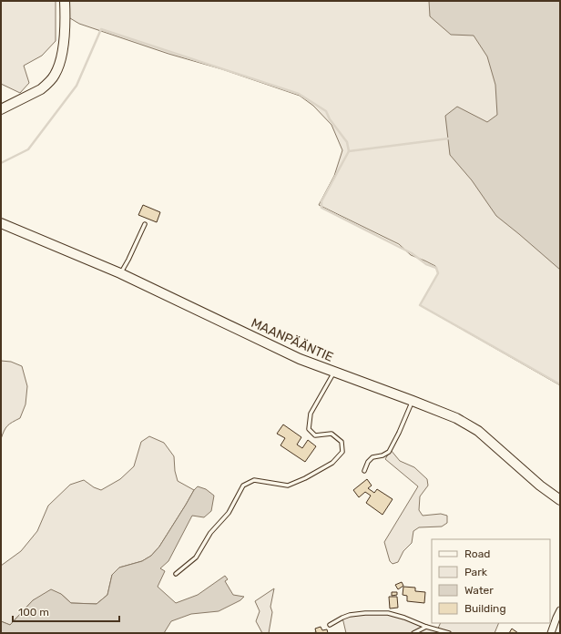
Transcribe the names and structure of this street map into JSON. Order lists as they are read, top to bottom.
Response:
{
  "streets": {
    "street": ["MAANPÄÄNTIE"]
  },
  "legend": [
    "Road",
    "Park",
    "Water",
    "Building"
  ],
  "scale_bar": "100 m"
}
